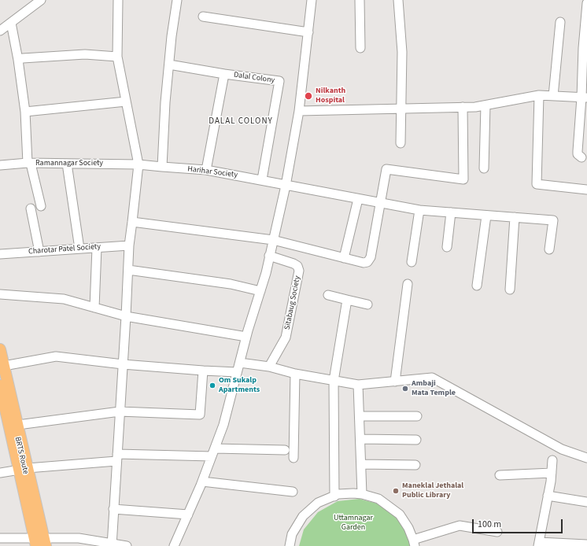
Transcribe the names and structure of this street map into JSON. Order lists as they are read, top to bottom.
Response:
{
  "streets": {
    "street": [
      "Dalal Colony",
      "Ramannagar Society",
      "Harihar Society",
      "Charotar Patel Society",
      "Sitabaug Society",
      "BRTS Route"
    ]
  },
  "crossings": [
    ["Dalal Colony", "Harihar Society"],
    ["Ramannagar Society", "Harihar Society"]
  ],
  "districts": ["DALAL COLONY"],
  "parks": ["Uttamnagar Garden"],
  "places": [
    "Nilkanth Hospital",
    "Om Sukalp Apartments",
    "Ambaji Mata Temple",
    "Maneklal Jethalal Public Library"
  ],
  "scale_bar": "100 m"
}
